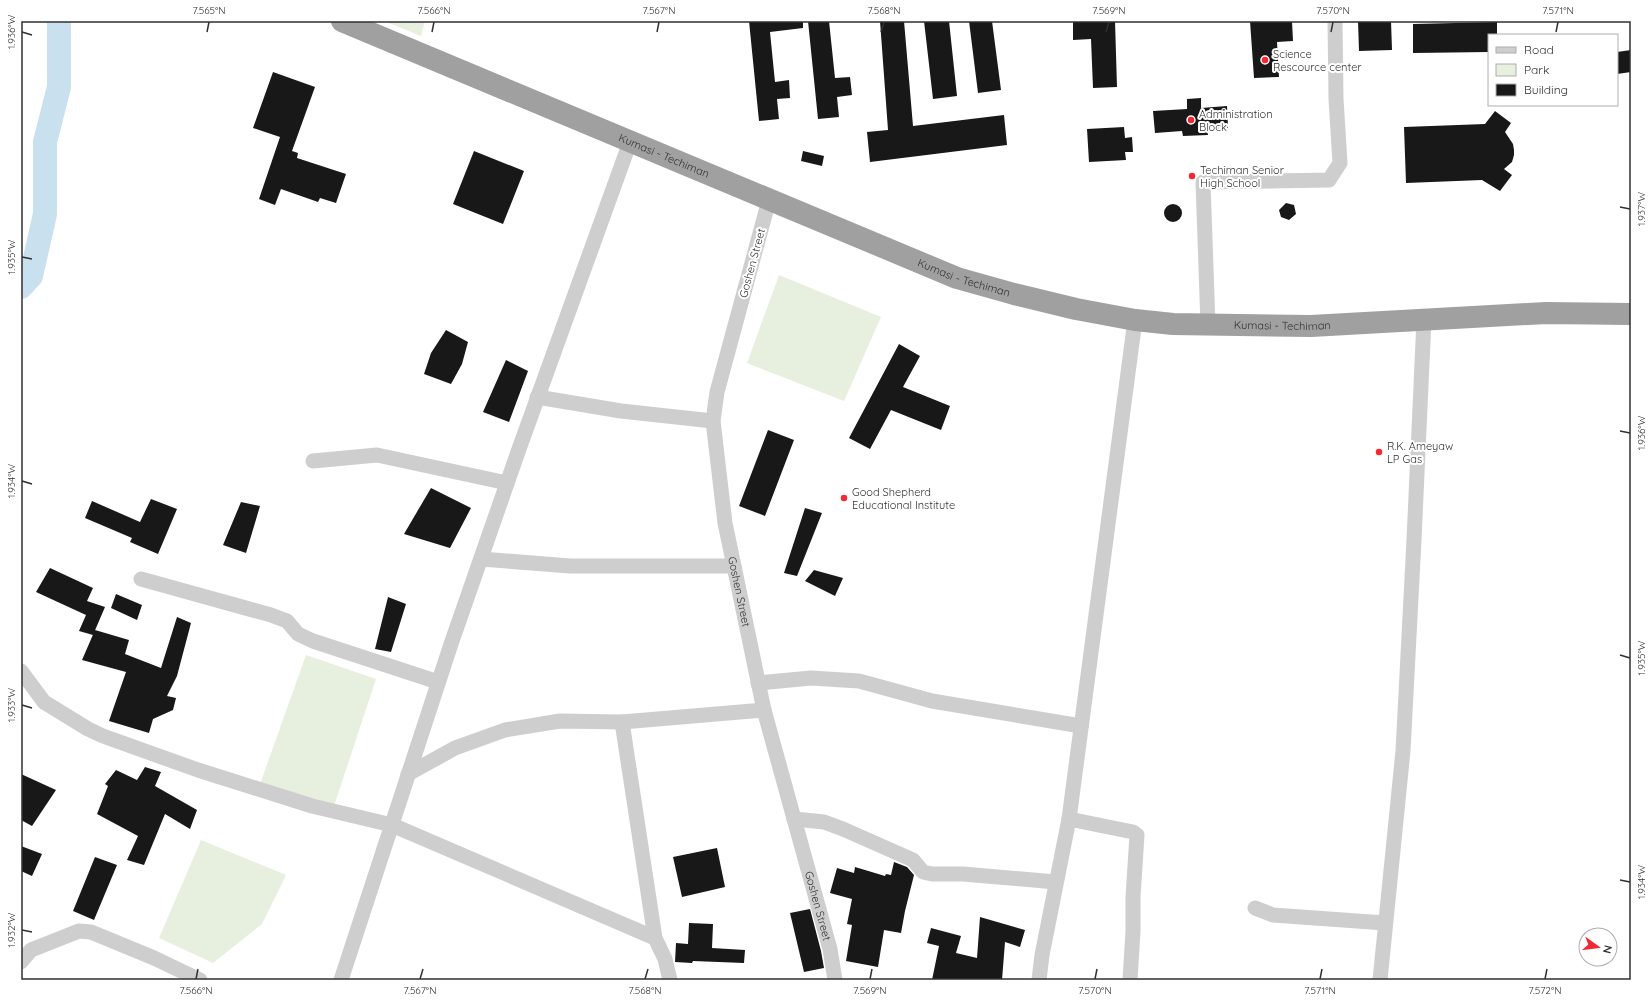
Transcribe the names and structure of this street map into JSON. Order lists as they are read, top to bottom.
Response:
{
  "streets": {
    "highway": ["Kumasi - Techiman"],
    "street": ["Goshen Street"]
  },
  "crossings": [
    ["Kumasi - Techiman", "Goshen Street"]
  ],
  "places": [
    "Science Rescource center",
    "Administration Block",
    "Techiman Senior High School",
    "R.K. Ameyaw LP Gas",
    "Good Shepherd Educational Institute"
  ],
  "legend": ["Road", "Park", "Building"],
  "north": "right",
  "coordinates": [
    "7.565°N",
    "7.566°N",
    "7.567°N",
    "7.568°N",
    "7.569°N",
    "7.570°N",
    "7.571°N",
    "1.936°W",
    "1.937°W",
    "1.935°W",
    "1.934°W",
    "1.933°W",
    "1.932°W",
    "7.572°N"
  ]
}
